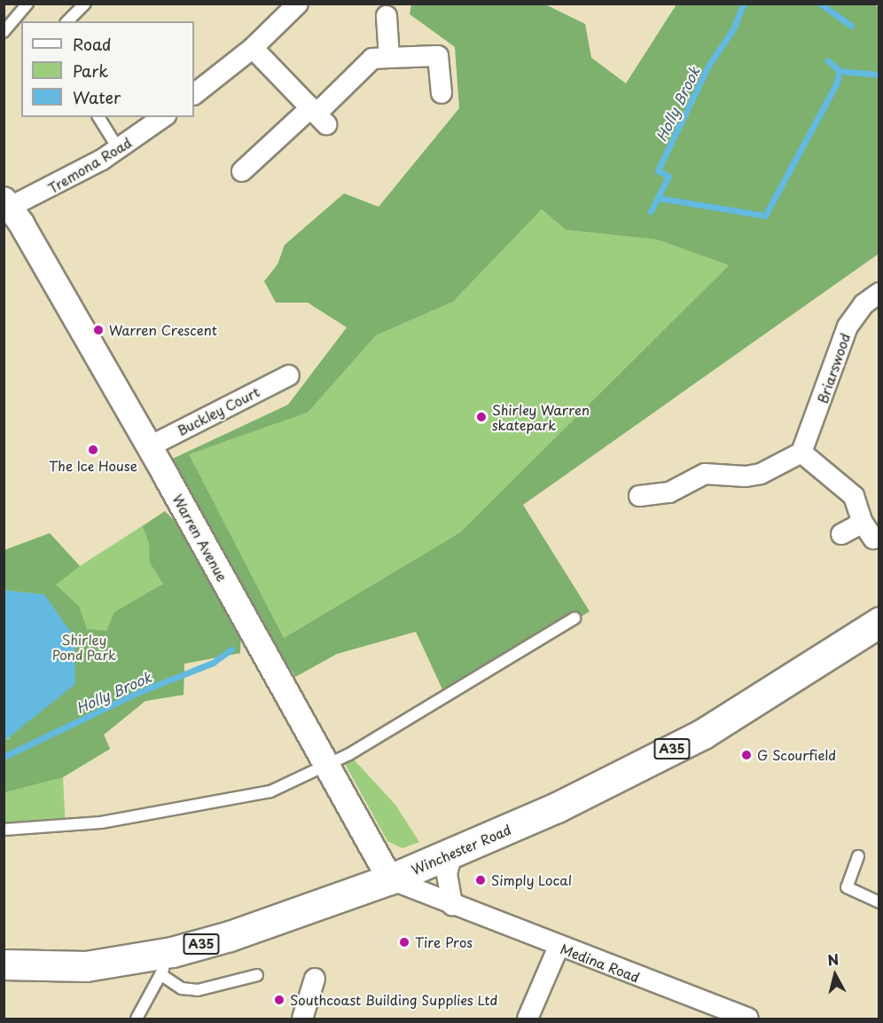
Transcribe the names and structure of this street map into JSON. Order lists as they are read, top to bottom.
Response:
{
  "streets": {
    "main road": ["A35", "Winchester Road"],
    "street": [
      "Tremona Road",
      "Briarswood",
      "Buckley Court",
      "Warren Avenue",
      "Medina Road"
    ]
  },
  "crossings": [
    ["Tremona Road", "Warren Avenue"],
    ["Buckley Court", "Warren Avenue"],
    ["Warren Avenue", "Winchester Road"],
    ["Warren Avenue", "Medina Road"],
    ["Winchester Road", "Medina Road"]
  ],
  "water": ["Holly Brook"],
  "parks": ["Shirley Pond Park"],
  "places": [
    "Warren Crescent",
    "Shirley Warren skatepark",
    "The Ice House",
    "G Scourfield",
    "Simply Local",
    "Tire Pros",
    "Southcoast Building Supplies Ltd"
  ],
  "legend": ["Road", "Park", "Water"],
  "north": "top"
}
